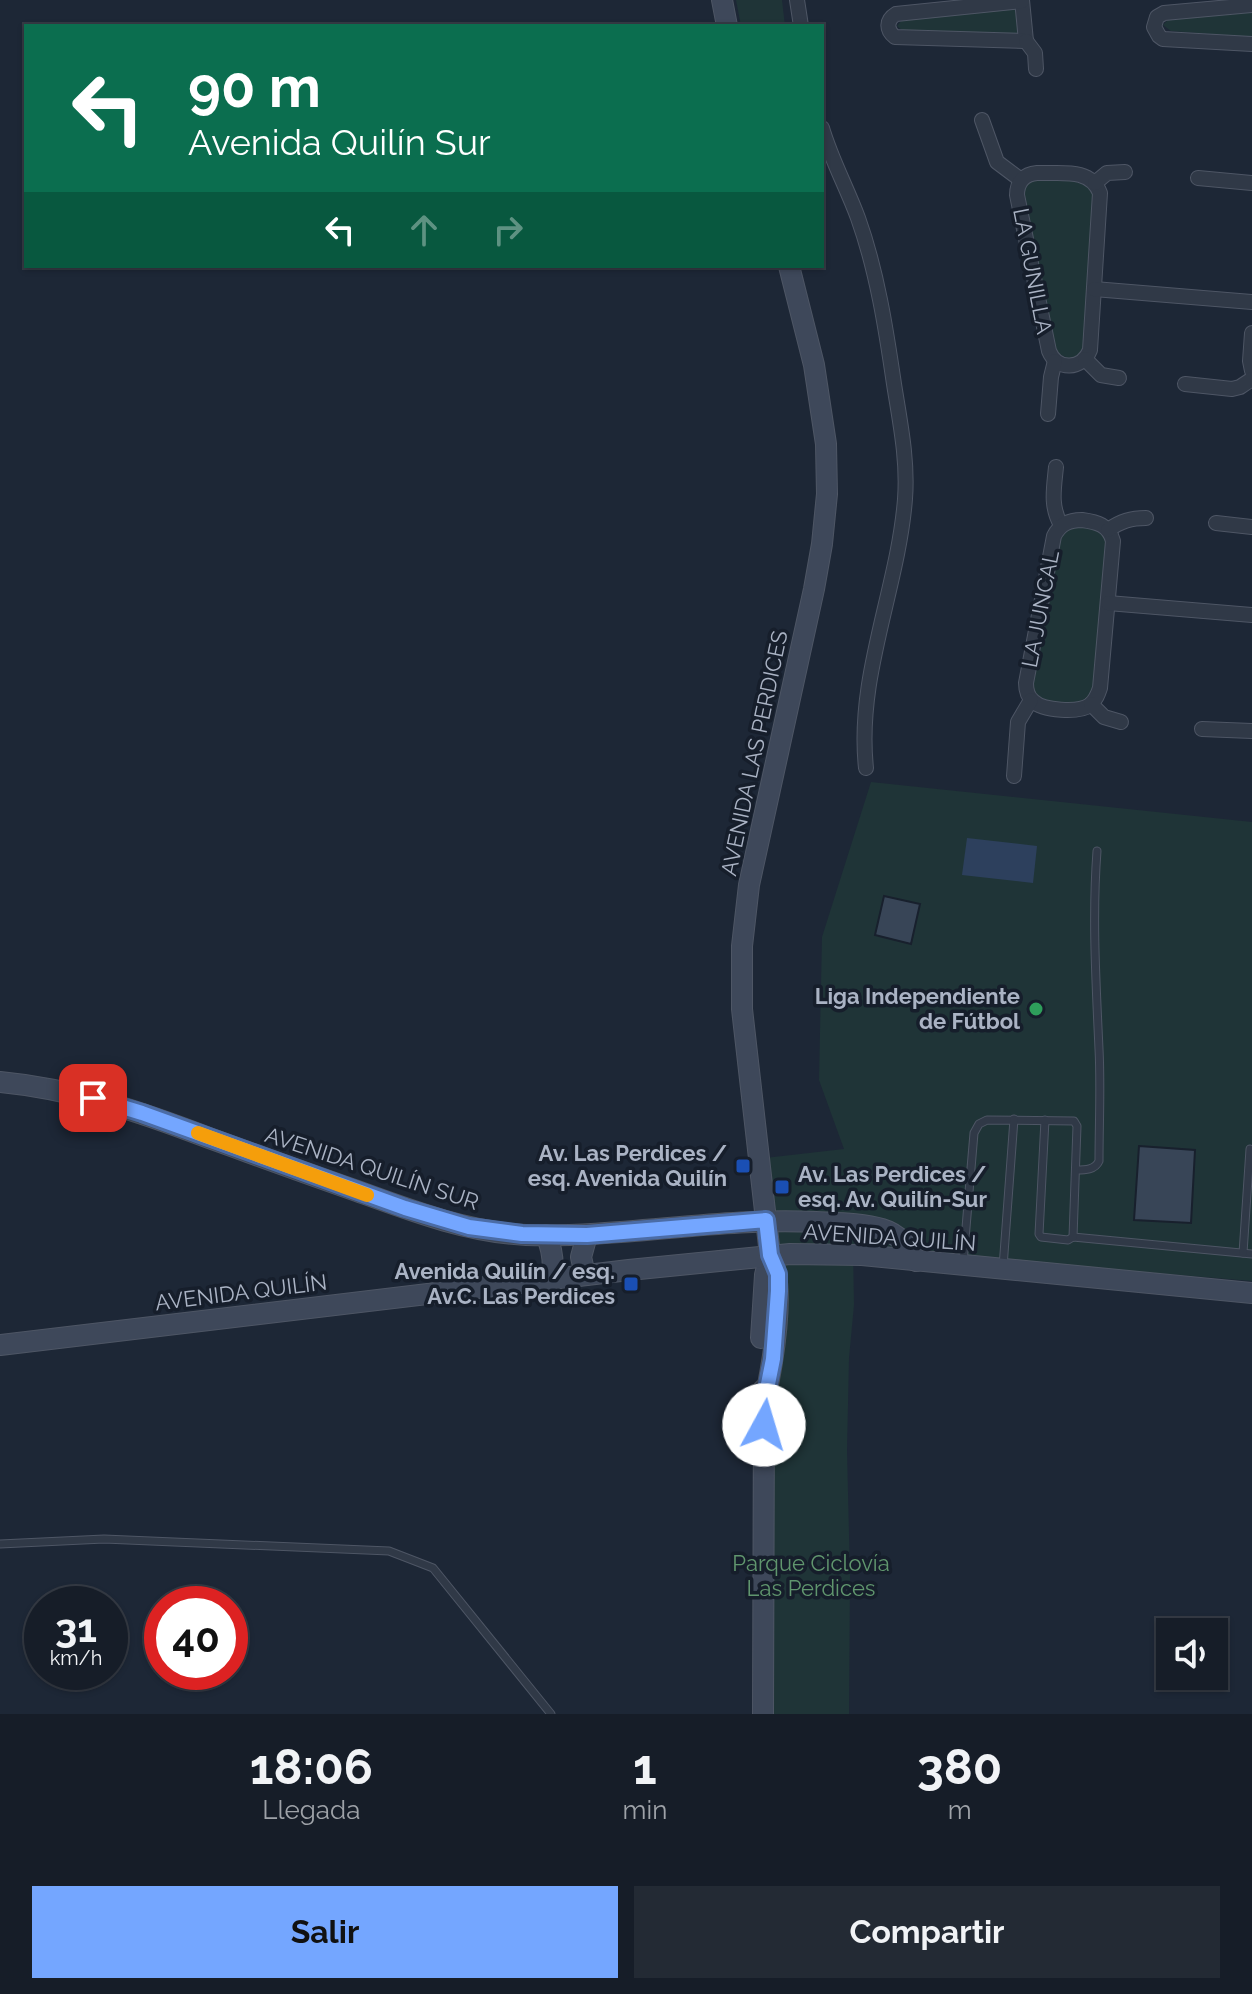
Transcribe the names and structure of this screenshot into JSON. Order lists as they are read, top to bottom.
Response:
{
  "streets": {
    "street": [
      "LA GUNILLA",
      "LA JUNCAL",
      "AVENIDA LAS PERDICES",
      "AVENIDA QUILÍN SUR",
      "AVENIDA QUILÍN"
    ]
  },
  "crossings": [
    ["AVENIDA LAS PERDICES", "AVENIDA QUILÍN SUR"],
    ["AVENIDA LAS PERDICES", "AVENIDA QUILÍN"],
    ["AVENIDA QUILÍN SUR", "AVENIDA QUILÍN"]
  ],
  "parks": ["Parque Ciclovía Las Perdices"],
  "places": {
    "other": ["Liga Independiente de Fútbol"],
    "transit": ["Av. Las Perdices / esq. Avenida Quilín", "Av. Las Perdices / esq. Av. Quilín-Sur", "Avenida Quilín / esq. Av.C. Las Perdices"]
  },
  "page": {
    "turn": ["90 m", "Avenida Quilín Sur"],
    "speed": "31 km/h",
    "limit": "40",
    "eta": [
      "18:06",
      "Llegada",
      "1",
      "min",
      "380",
      "m"
    ],
    "buttons": ["Salir", "Compartir"]
  }
}
